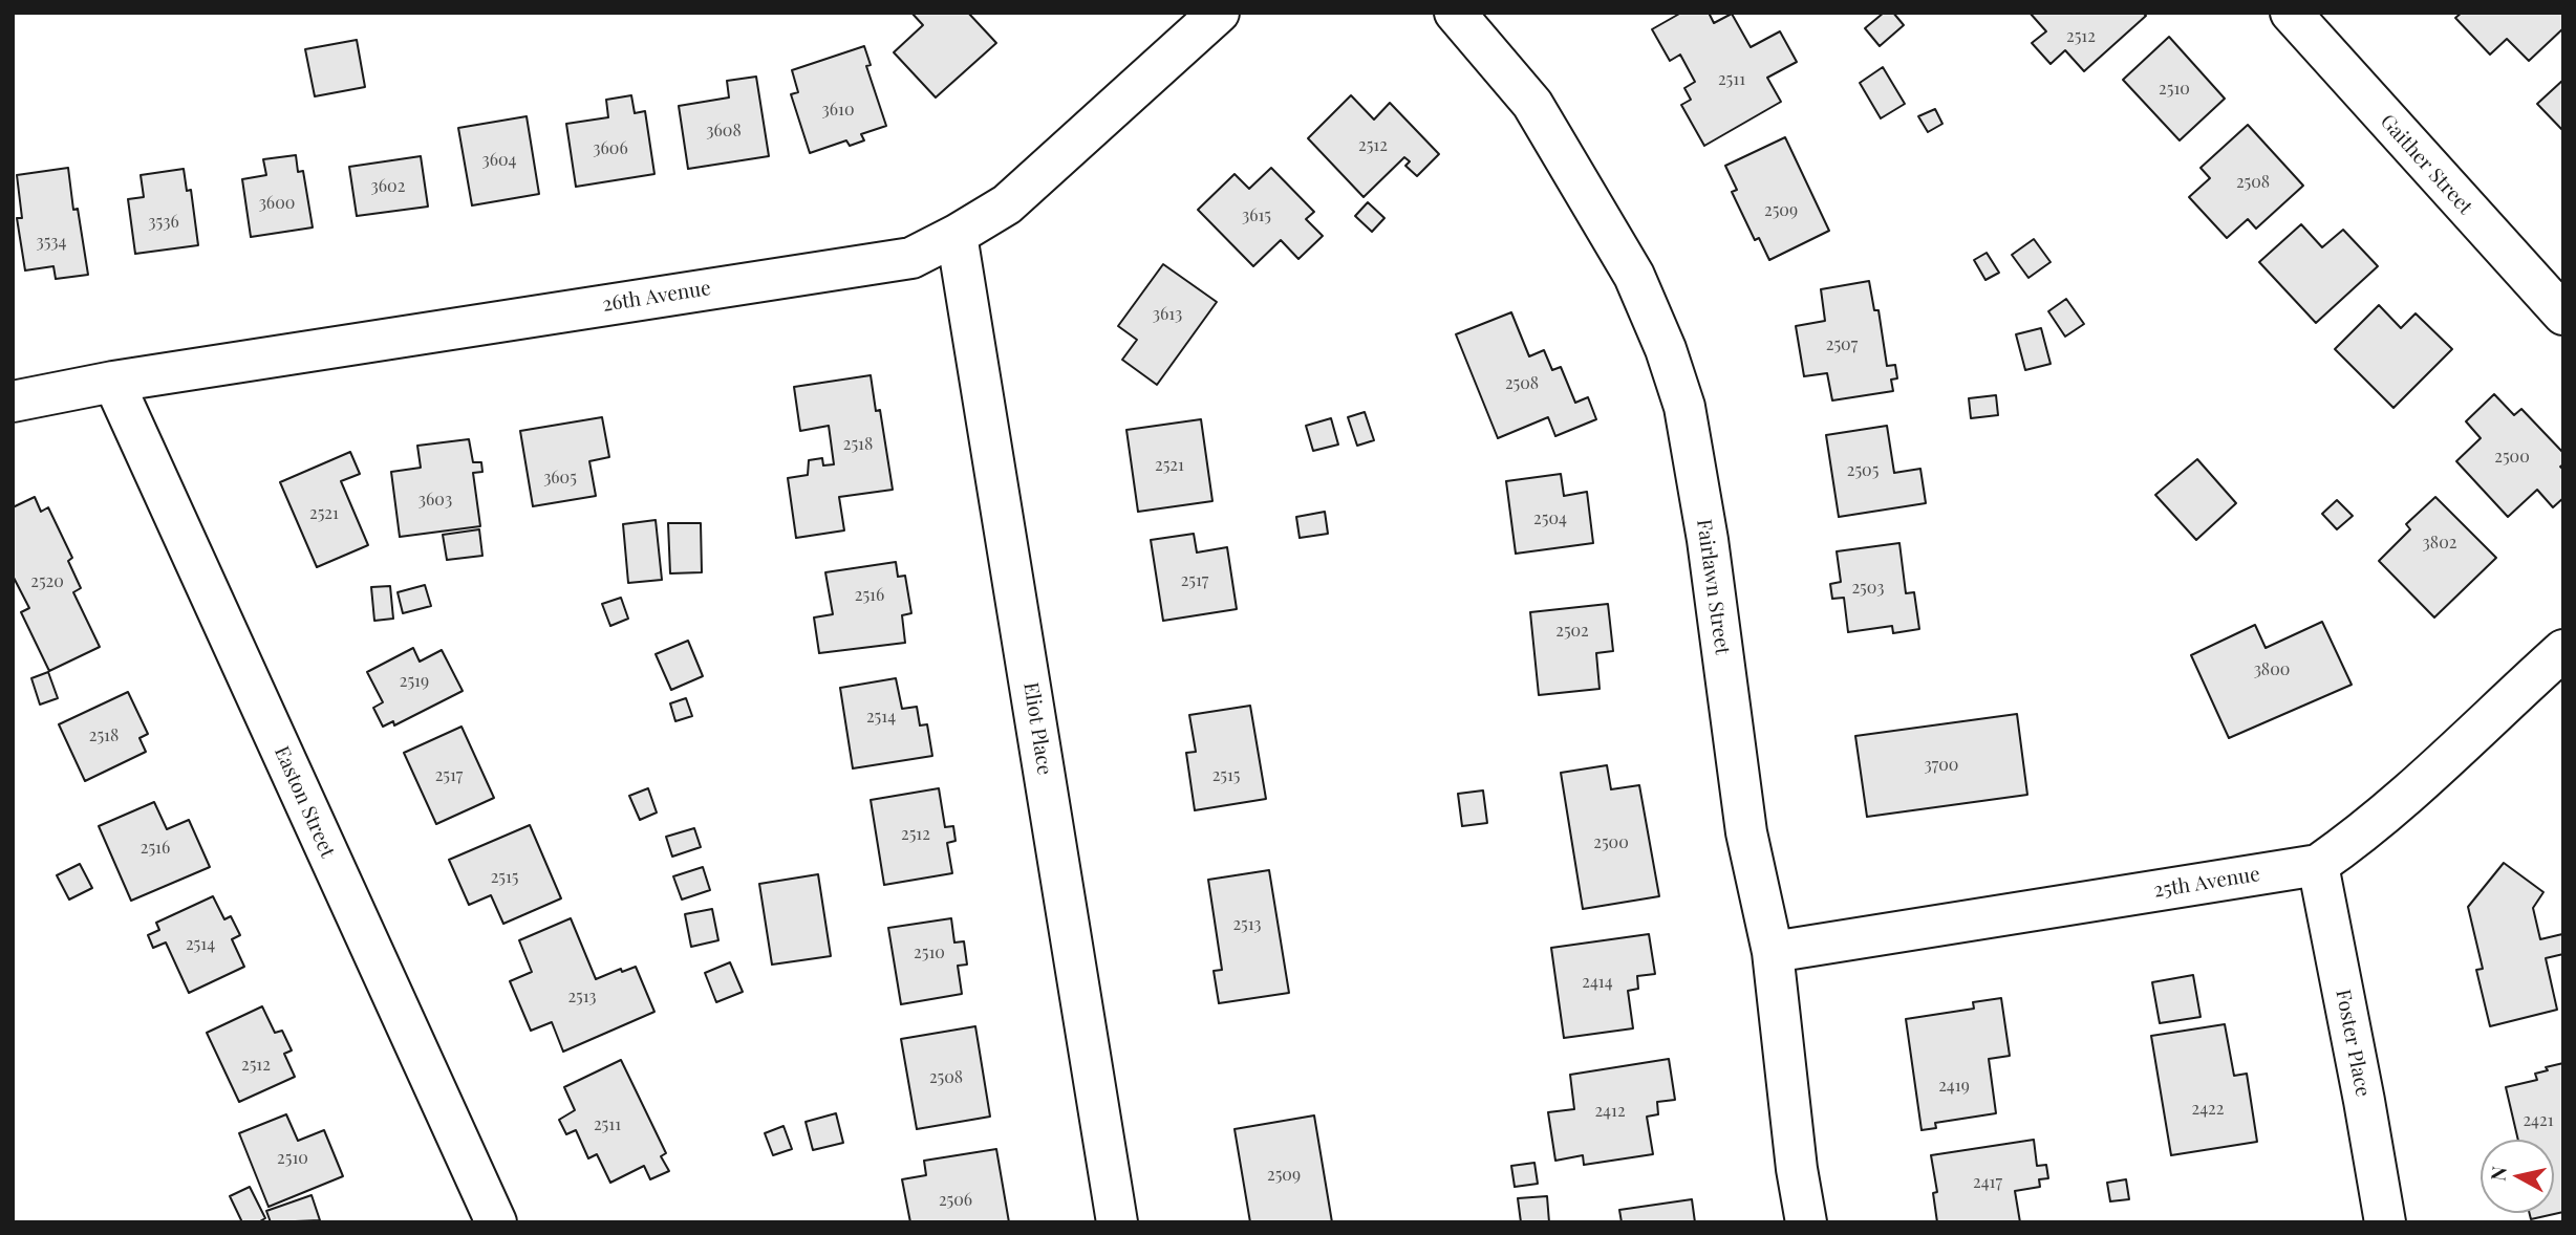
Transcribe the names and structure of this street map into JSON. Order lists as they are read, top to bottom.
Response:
{
  "streets": {
    "street": [
      "Gaither Street",
      "26th Avenue",
      "Fairlawn Street",
      "Eliot Place",
      "Easton Street",
      "25th Avenue",
      "Foster Place"
    ]
  },
  "crossings": [
    ["26th Avenue", "Eliot Place"],
    ["26th Avenue", "Easton Street"],
    ["Fairlawn Street", "25th Avenue"],
    ["25th Avenue", "Foster Place"]
  ],
  "house_numbers": [
    "2512",
    "2511",
    "2510",
    "3610",
    "3608",
    "2512",
    "3606",
    "3604",
    "2508",
    "3602",
    "3600",
    "2509",
    "3615",
    "3536",
    "3534",
    "3613",
    "2507",
    "2508",
    "2518",
    "2500",
    "2521",
    "2505",
    "3605",
    "3603",
    "2521",
    "2504",
    "3802",
    "2517",
    "2520",
    "2503",
    "2516",
    "2502",
    "3800",
    "2519",
    "2514",
    "2518",
    "3700",
    "2517",
    "2515",
    "2512",
    "2500",
    "2516",
    "2515",
    "2513",
    "2514",
    "2510",
    "2414",
    "2513",
    "2512",
    "2508",
    "2419",
    "2422",
    "2412",
    "2421",
    "2511",
    "2510",
    "2509",
    "2417",
    "2506"
  ],
  "north": "left"
}
